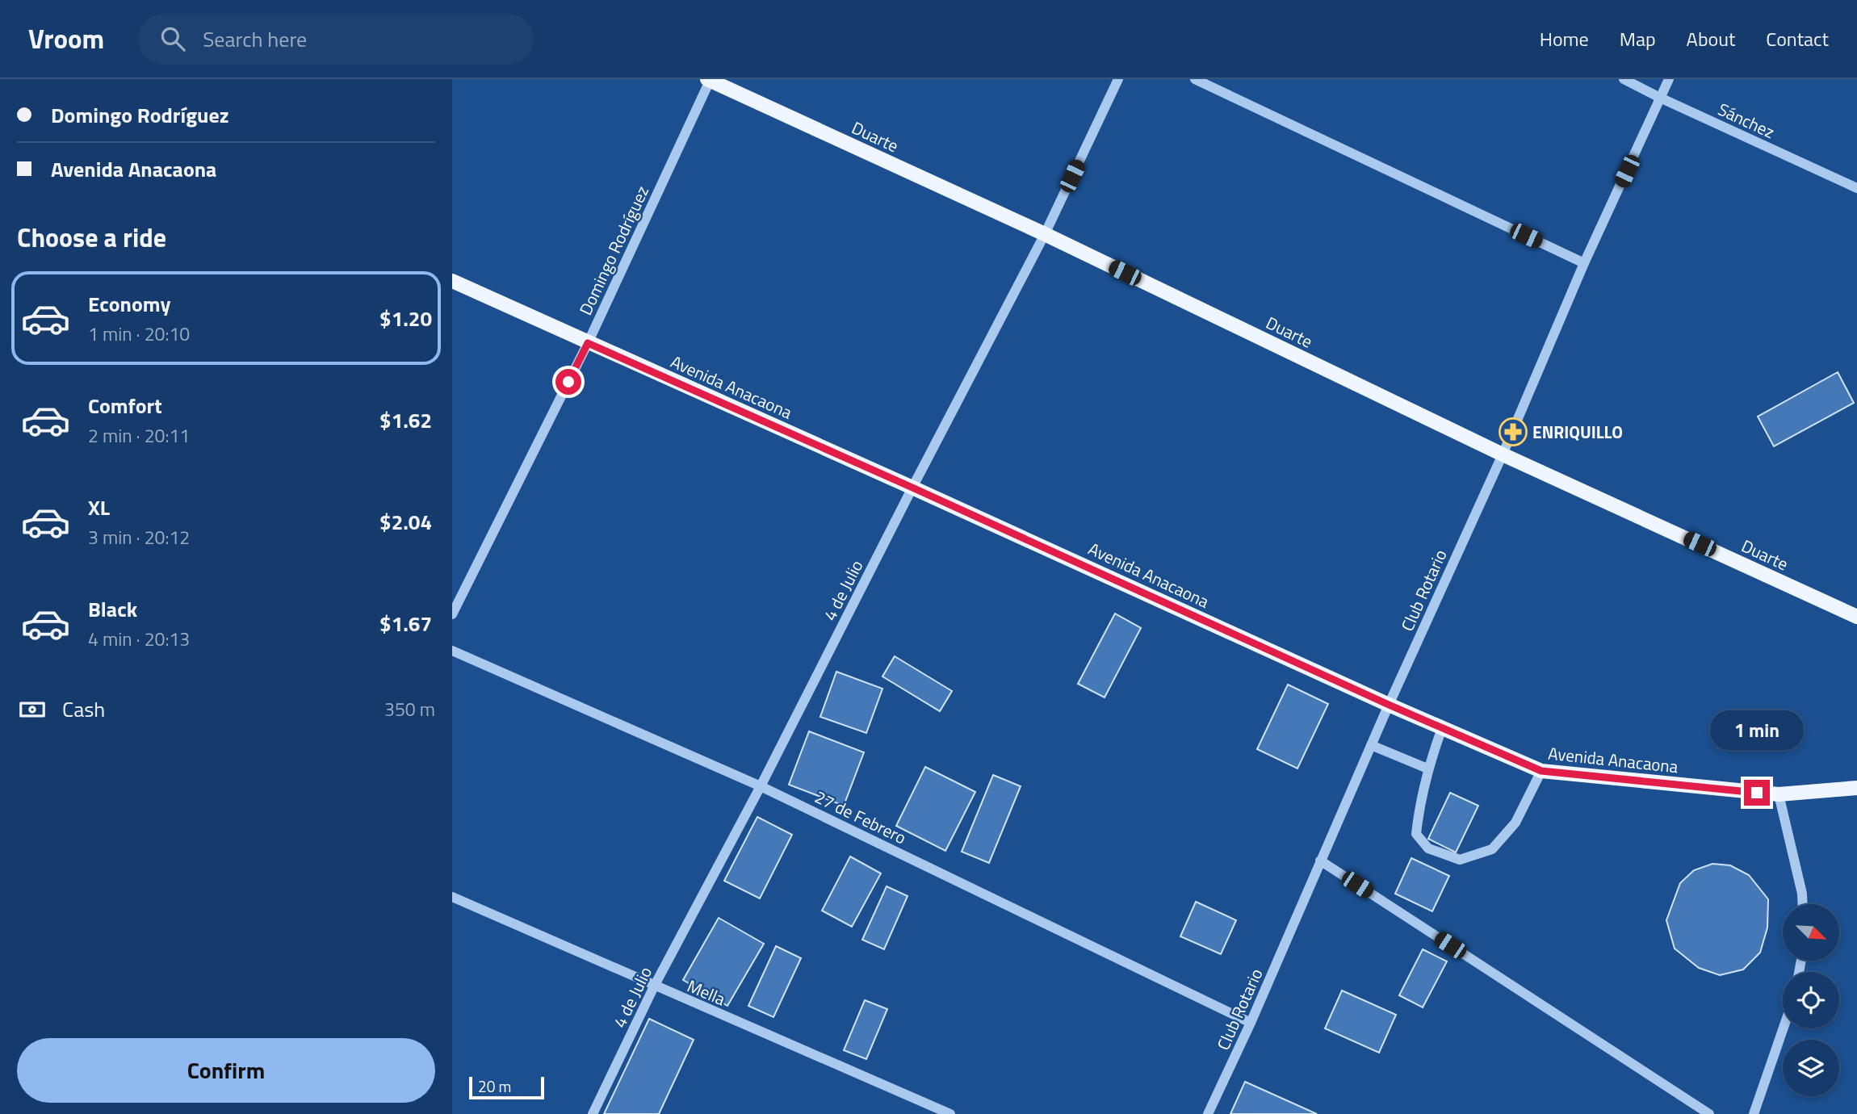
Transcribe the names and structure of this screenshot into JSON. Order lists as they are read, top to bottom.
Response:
{
  "streets": {
    "main road": ["Duarte", "Avenida Anacaona"],
    "street": [
      "Sánchez",
      "Domingo Rodríguez",
      "4 de Julio",
      "Club Rotario",
      "27 de Febrero",
      "Mella"
    ]
  },
  "crossings": [
    ["Sánchez", "Club Rotario"],
    ["Duarte", "Domingo Rodríguez"],
    ["Duarte", "4 de Julio"],
    ["Duarte", "Club Rotario"],
    ["Domingo Rodríguez", "Avenida Anacaona"],
    ["Avenida Anacaona", "4 de Julio"],
    ["Avenida Anacaona", "Club Rotario"],
    ["4 de Julio", "27 de Febrero"],
    ["4 de Julio", "Mella"],
    ["Club Rotario", "27 de Febrero"]
  ],
  "places": {
    "pharmacy": ["ENRIQUILLO"]
  },
  "scale_bar": "20 m",
  "north": "bottom right",
  "page": {
    "header": "Vroom",
    "search": "Search here",
    "nav": [
      "Home",
      "Map",
      "About",
      "Contact"
    ],
    "banner": ["Domingo Rodríguez", "Avenida Anacaona"],
    "heading": "Choose a ride",
    "list": [
      {
        "name": "Economy",
        "note": "1 min · 20:10",
        "value": "$1.20"
      },
      {
        "name": "Comfort",
        "note": "2 min · 20:11",
        "value": "$1.62"
      },
      {
        "name": "XL",
        "note": "3 min · 20:12",
        "value": "$2.04"
      },
      {
        "name": "Black",
        "note": "4 min · 20:13",
        "value": "$1.67"
      }
    ],
    "pay": ["Cash", "350 m"],
    "bubble": "1 min",
    "buttons": "Confirm",
    "scale": "20 m"
  }
}
